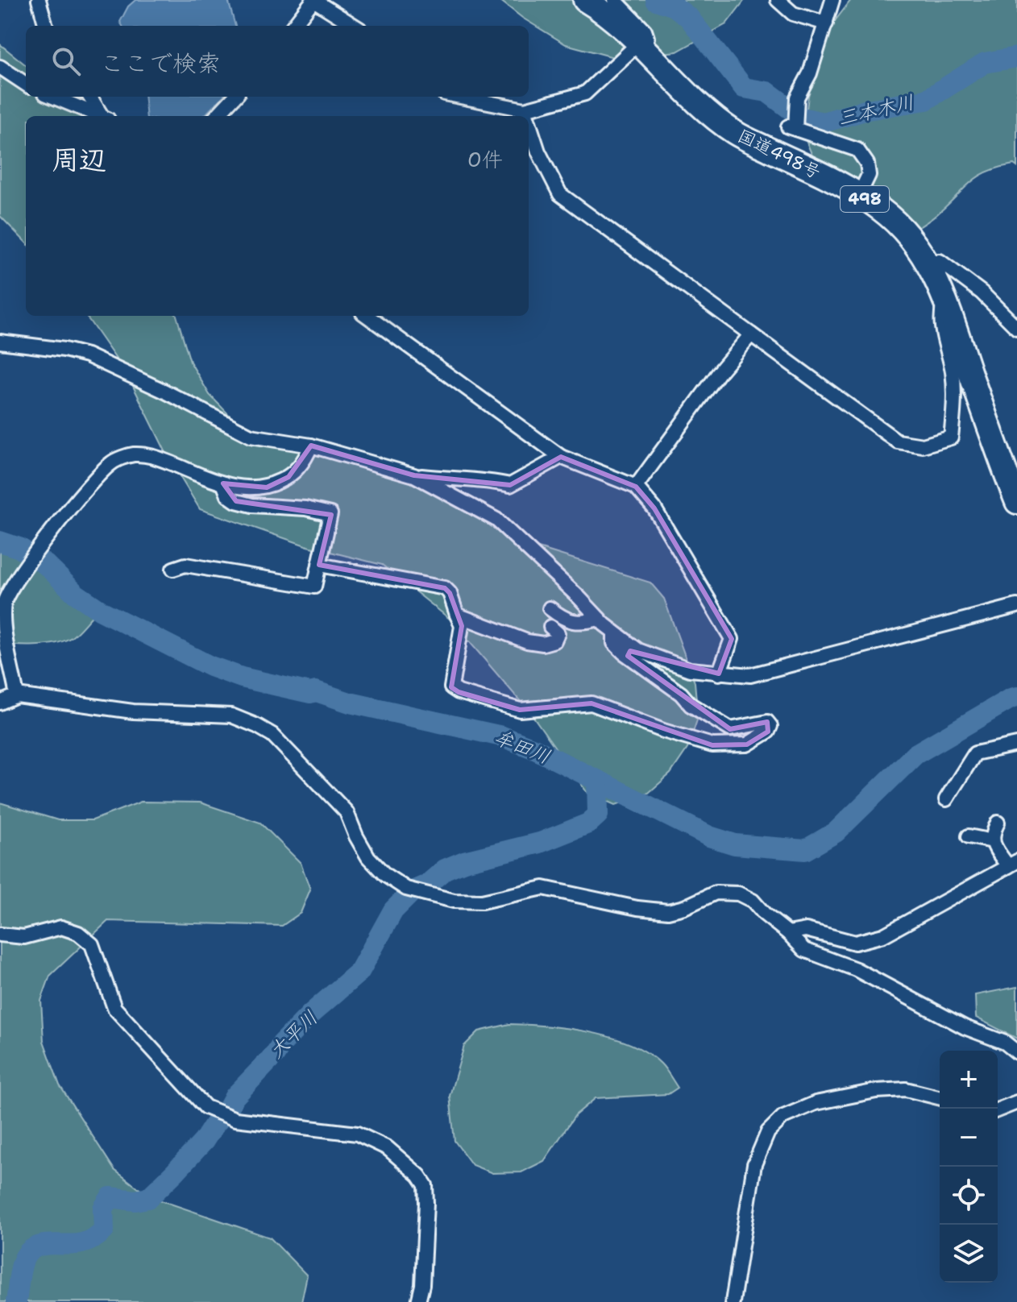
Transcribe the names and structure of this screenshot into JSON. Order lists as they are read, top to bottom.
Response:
{
  "streets": {
    "highway": ["国道498号", "498"]
  },
  "water": ["三本木川", "牟田川", "大平川"],
  "page": {
    "search": "ここで検索",
    "heading": ["周辺", "0件"],
    "map_buttons": ["+", "−"]
  }
}
